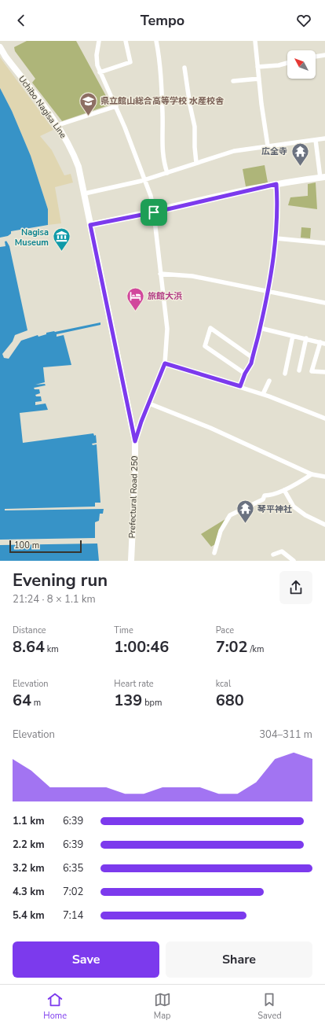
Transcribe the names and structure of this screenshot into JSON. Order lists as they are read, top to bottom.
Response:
{
  "streets": {
    "main road": ["Uchibo Nagisa Line", "Prefectural Road 250"]
  },
  "crossings": [
    ["Uchibo Nagisa Line", "Prefectural Road 250"]
  ],
  "places": {
    "school or university": ["県立館山総合高等学校 水産校舎"],
    "temple": ["広全寺", "琴平神社"],
    "museum": ["Nagisa Museum"],
    "hotel": ["旅館大浜"]
  },
  "scale_bar": "100 m",
  "north": "top left",
  "page": {
    "header": "Tempo",
    "scale": "100 m",
    "heading": ["Evening run", "21:24 · 8 × 1.1 km"],
    "stats": [
      ["Distance", "8.64 km"],
      ["Time", "1:00:46"],
      ["Pace", "7:02 /km"],
      ["Elevation", "64 m"],
      ["Heart rate", "139 bpm"],
      ["kcal", "680"]
    ],
    "chart": ["Elevation", "304–311 m"],
    "list": [
      {
        "name": "1.1 km",
        "note": "6:39"
      },
      {
        "name": "2.2 km",
        "note": "6:39"
      },
      {
        "name": "3.2 km",
        "note": "6:35"
      },
      {
        "name": "4.3 km",
        "note": "7:02"
      },
      {
        "name": "5.4 km",
        "note": "7:14"
      }
    ],
    "buttons": ["Save", "Share"],
    "tabs": ["Home", "Map", "Saved"]
  }
}
